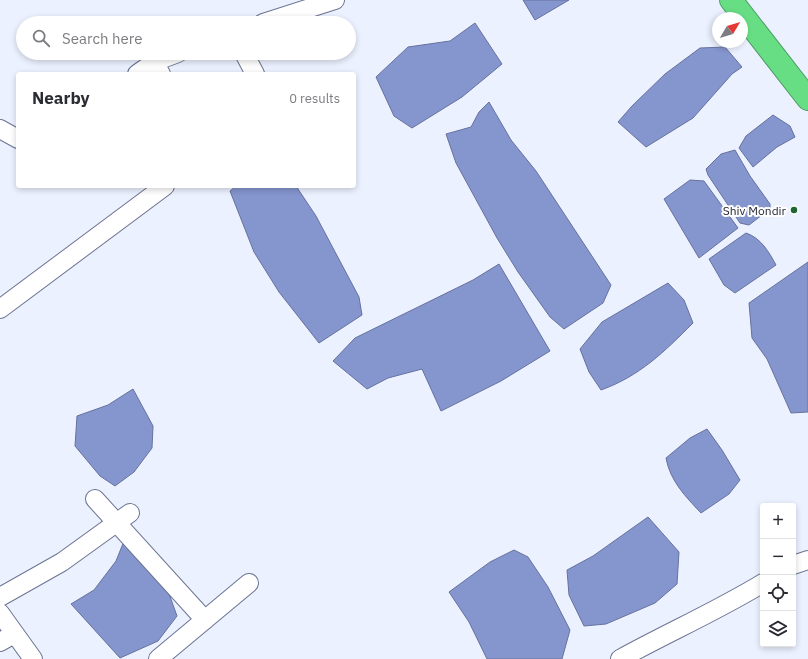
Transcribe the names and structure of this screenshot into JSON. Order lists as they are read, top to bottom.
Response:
{
  "places": ["Shiv Mondir"],
  "north": "top right",
  "page": {
    "search": "Search here",
    "heading": ["Nearby", "0 results"],
    "map_buttons": ["+", "−"]
  }
}
